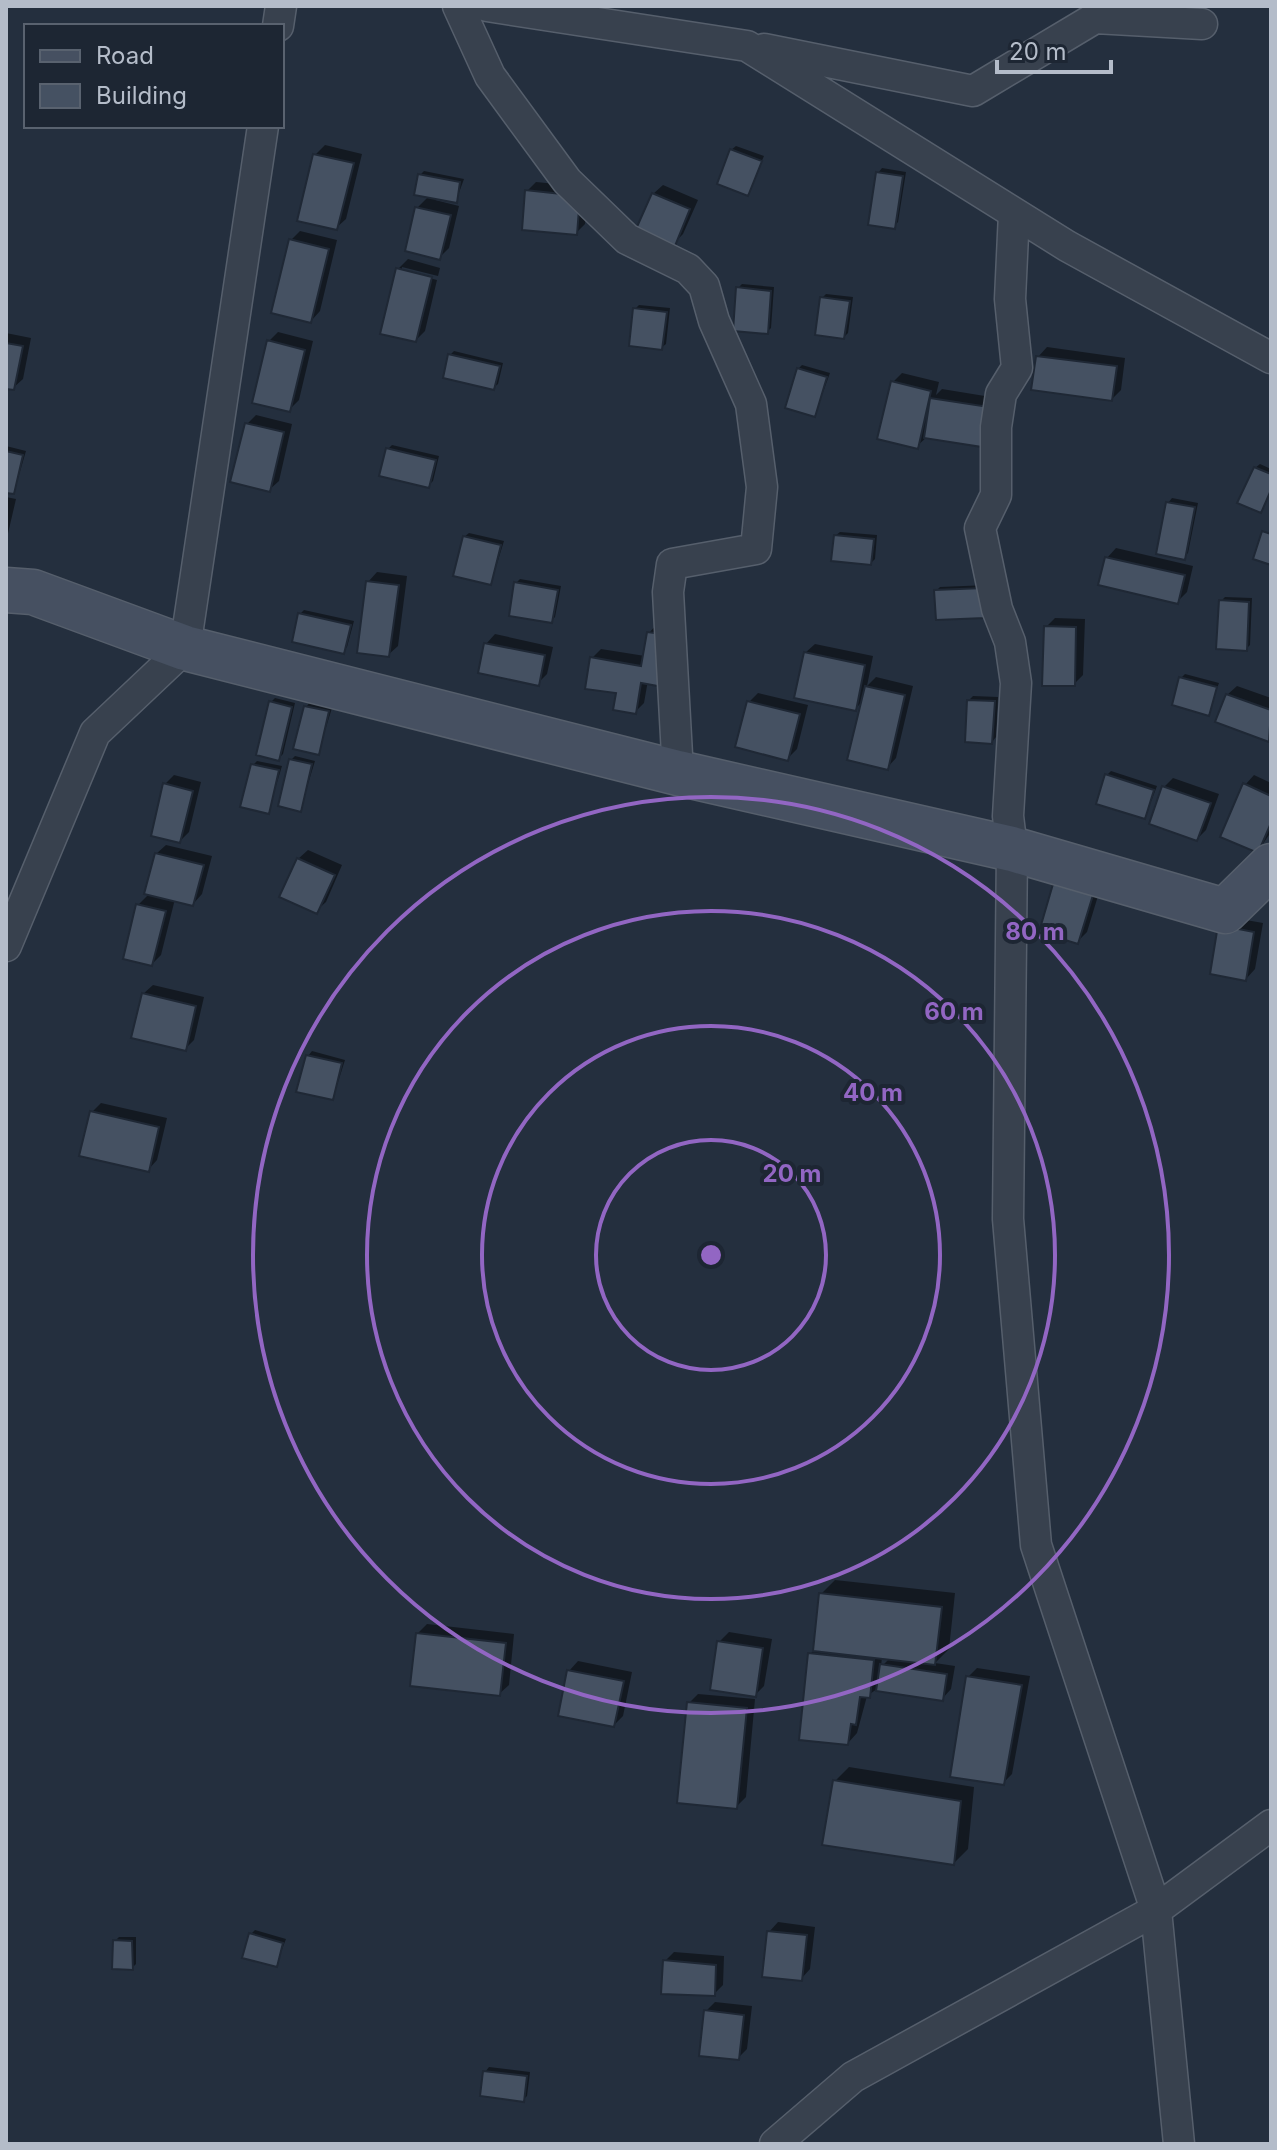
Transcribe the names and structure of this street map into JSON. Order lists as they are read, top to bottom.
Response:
{
  "legend": ["Road", "Building"],
  "scale_bar": "20 m",
  "rings": [
    "80 m",
    "60 m",
    "40 m",
    "20 m"
  ]
}
